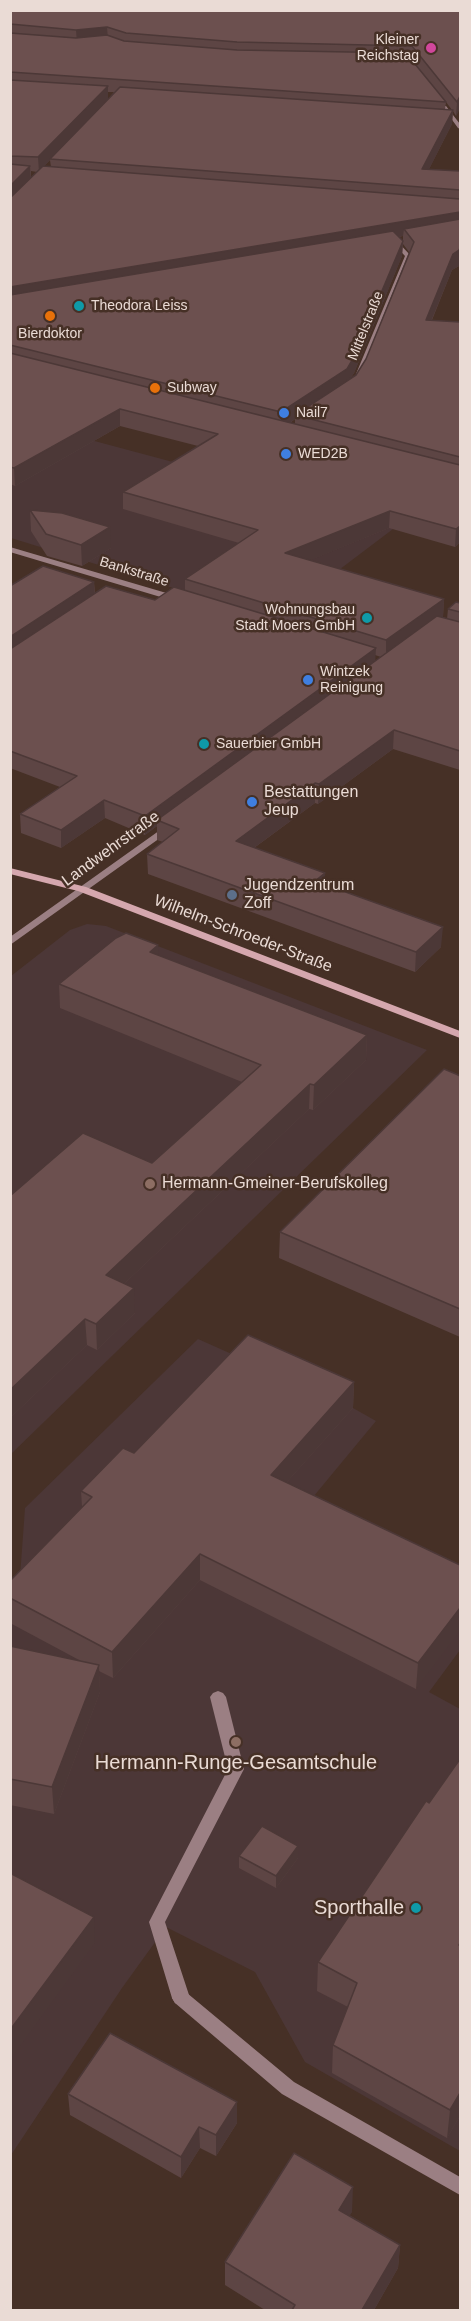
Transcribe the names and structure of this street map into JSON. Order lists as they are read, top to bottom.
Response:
{
  "streets": {
    "main road": ["Wilhelm-Schroeder-Straße"],
    "street": ["Mittelstraße", "Bankstraße", "Landwehrstraße"]
  },
  "crossings": [
    ["Landwehrstraße", "Wilhelm-Schroeder-Straße"]
  ],
  "places": [
    "Kleiner Reichstag",
    "Theodora Leiss",
    "Bierdoktor",
    "Subway",
    "Nail7",
    "WED2B",
    "Wohnungsbau Stadt Moers GmbH",
    "Wintzek Reinigung",
    "Sauerbier GmbH",
    "Bestattungen Jeup",
    "Jugendzentrum Zoff",
    "Hermann-Gmeiner-Berufskolleg",
    "Hermann-Runge-Gesamtschule",
    "Sporthalle"
  ]
}
